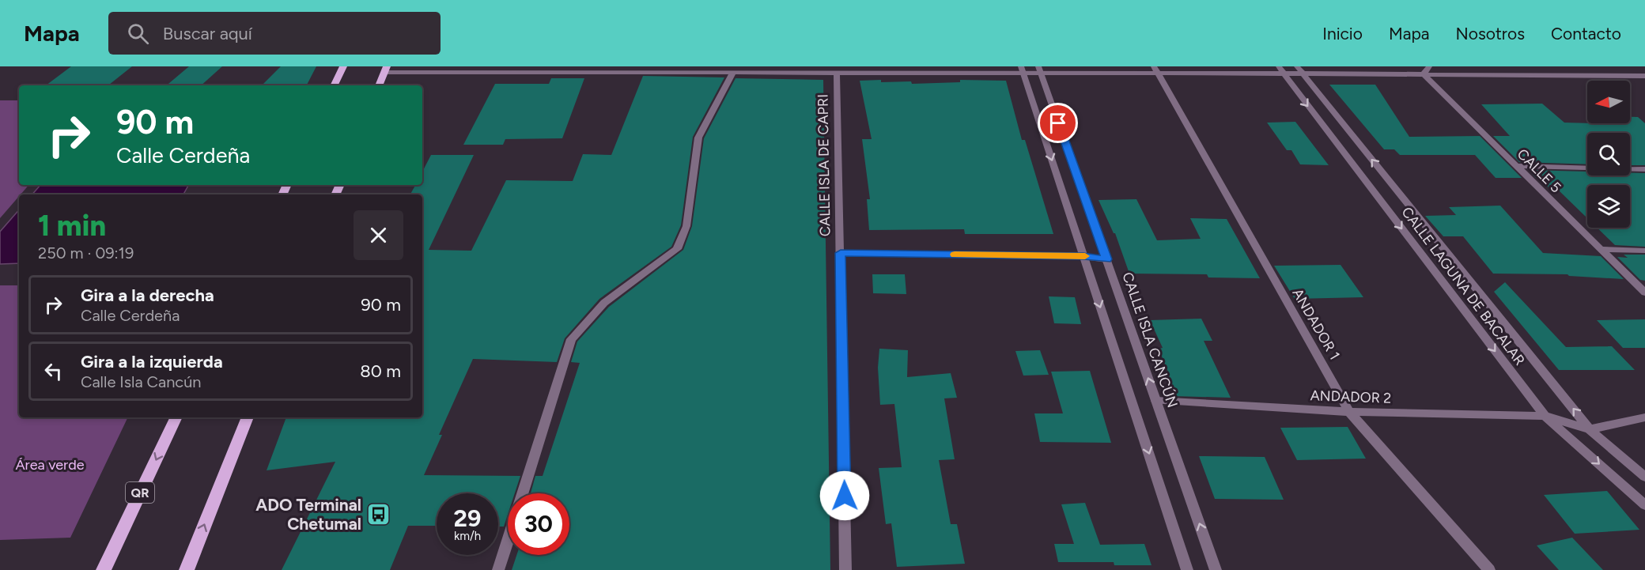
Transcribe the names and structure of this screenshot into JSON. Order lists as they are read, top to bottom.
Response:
{
  "streets": {
    "main road": ["QR"],
    "street": [
      "CALLE ISLA DE CAPRI",
      "CALLE 5",
      "CALLE LAGUNA DE BACALAR",
      "ANDADOR 1",
      "CALLE ISLA CANCÚN",
      "ANDADOR 2"
    ]
  },
  "crossings": [
    ["CALLE LAGUNA DE BACALAR", "ANDADOR 2"],
    ["ANDADOR 1", "ANDADOR 2"],
    ["CALLE ISLA CANCÚN", "ANDADOR 2"]
  ],
  "parks": ["Área verde"],
  "places": {
    "bus stop": ["ADO Terminal Chetumal"]
  },
  "north": "left",
  "page": {
    "header": "Mapa",
    "search": "Buscar aquí",
    "nav": [
      "Inicio",
      "Mapa",
      "Nosotros",
      "Contacto"
    ],
    "turn": ["90 m", "Calle Cerdeña"],
    "heading": ["1 min", "250 m · 09:19"],
    "list": [
      {
        "name": "Gira a la derecha",
        "note": "Calle Cerdeña",
        "value": "90 m"
      },
      {
        "name": "Gira a la izquierda",
        "note": "Calle Isla Cancún",
        "value": "80 m"
      }
    ],
    "speed": "29 km/h",
    "limit": "30"
  }
}
